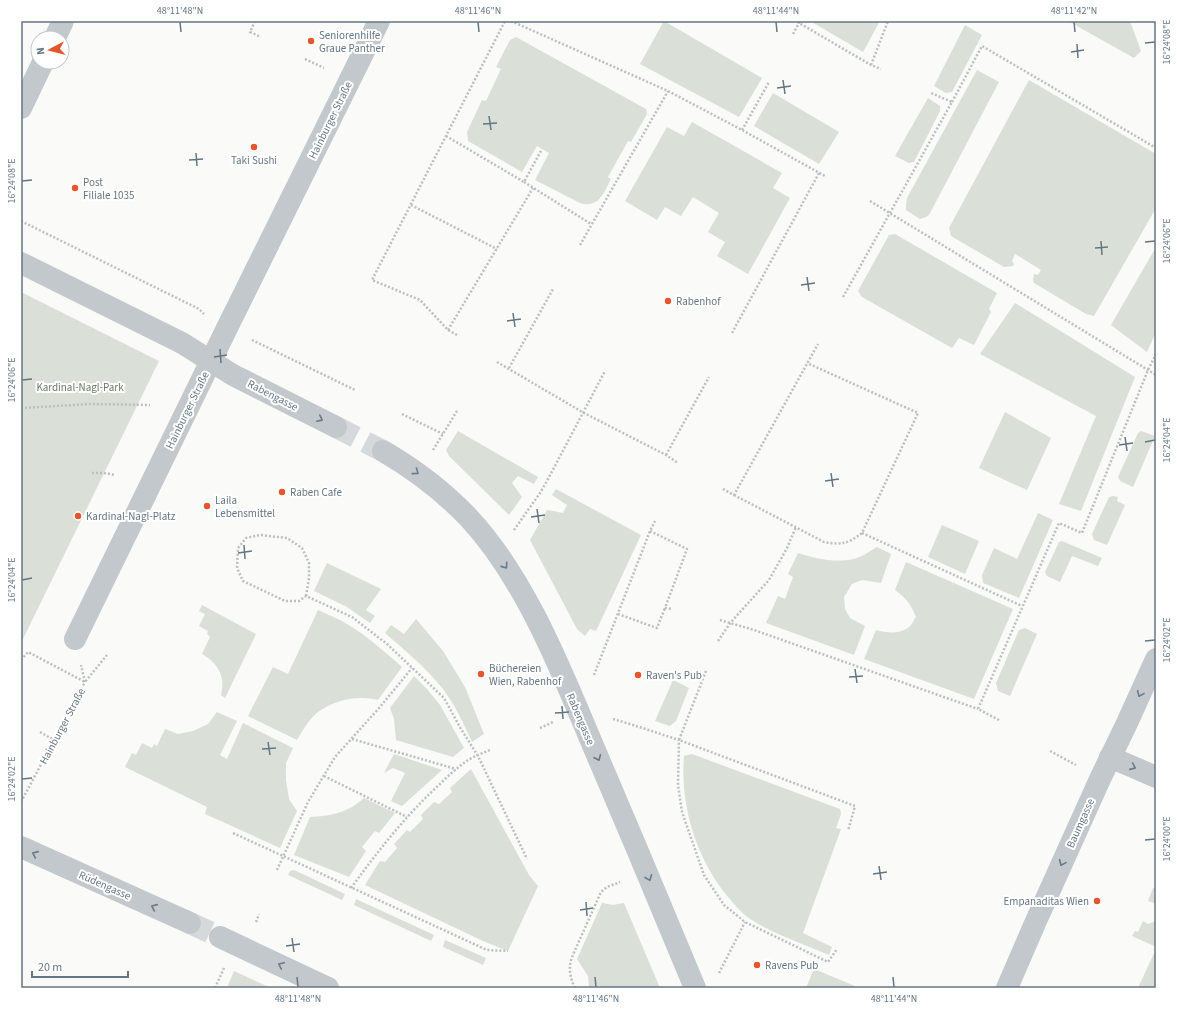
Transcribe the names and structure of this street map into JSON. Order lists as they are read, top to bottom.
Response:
{
  "streets": {
    "street": [
      "Hainburger Straße",
      "Rabengasse",
      "Baumgasse",
      "Rüdengasse"
    ]
  },
  "crossings": [
    ["Hainburger Straße", "Rabengasse"]
  ],
  "one_way": ["Rabengasse", "Baumgasse", "Rüdengasse"],
  "parks": ["Kardinal-Nagl-Park"],
  "places": [
    "Seniorenhilfe Graue Panther",
    "Taki Sushi",
    "Post Filiale 1035",
    "Rabenhof",
    "Raben Cafe",
    "Laila Lebensmittel",
    "Kardinal-Nagl-Platz",
    "Büchereien Wien, Rabenhof",
    "Raven's Pub",
    "Empanaditas Wien",
    "Ravens Pub"
  ],
  "scale_bar": "20 m",
  "north": "left",
  "coordinates": [
    "48°11'48\"N",
    "48°11'46\"N",
    "48°11'44\"N",
    "48°11'42\"N",
    "16°24'08\"E",
    "16°24'06\"E",
    "16°24'04\"E",
    "16°24'02\"E",
    "16°24'00\"E"
  ]
}
